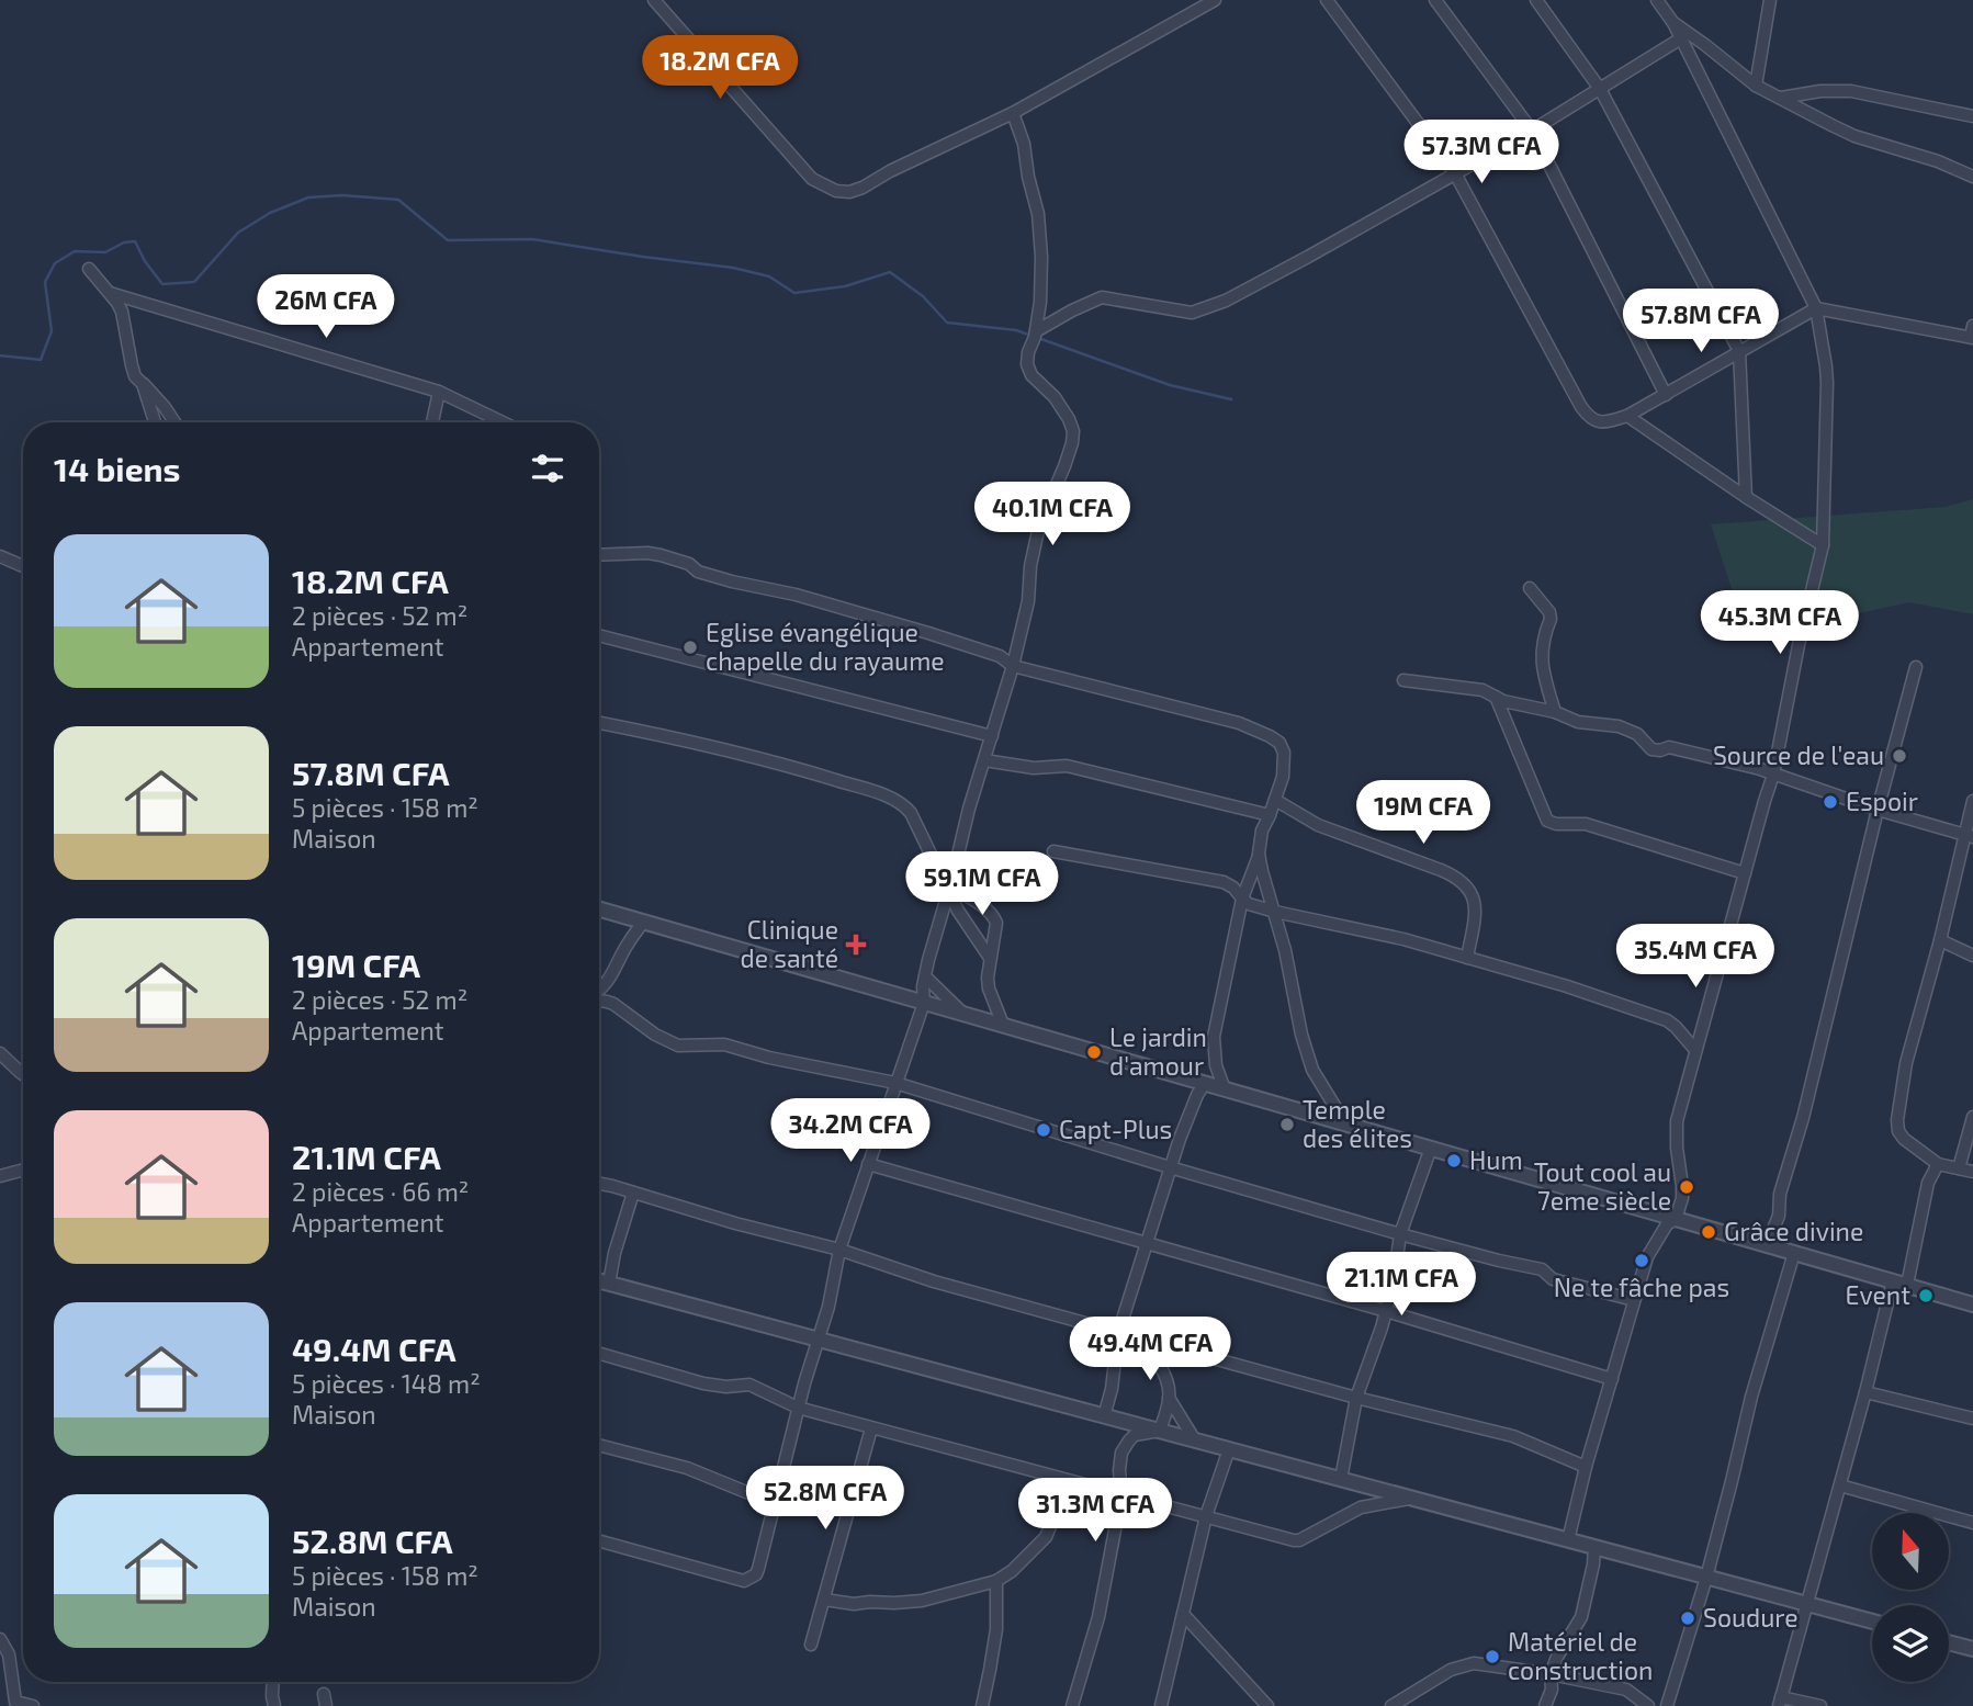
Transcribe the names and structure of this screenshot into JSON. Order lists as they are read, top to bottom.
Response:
{
  "places": {
    "other": [
      "Eglise évangélique chapelle du rayaume",
      "Source de l'eau",
      "Espoir",
      "Le jardin d'amour",
      "Temple des élites",
      "Capt-Plus",
      "Hum",
      "Tout cool au 7eme siècle",
      "Grâce divine",
      "Ne te fâche pas",
      "Event",
      "Soudure",
      "Matériel de construction"
    ],
    "health": ["Clinique de santé"]
  },
  "north": "top",
  "page": {
    "price": [
      "18.2M CFA",
      "57.3M CFA",
      "26M CFA",
      "57.8M CFA",
      "40.1M CFA",
      "45.3M CFA",
      "19M CFA",
      "59.1M CFA",
      "35.4M CFA",
      "34.2M CFA",
      "21.1M CFA",
      "49.4M CFA",
      "52.8M CFA",
      "31.3M CFA"
    ],
    "heading": "14 biens",
    "list": [
      {
        "name": "18.2M CFA",
        "note": "2 pièces · 52 m² · Appartement"
      },
      {
        "name": "57.8M CFA",
        "note": "5 pièces · 158 m² · Maison"
      },
      {
        "name": "19M CFA",
        "note": "2 pièces · 52 m² · Appartement"
      },
      {
        "name": "21.1M CFA",
        "note": "2 pièces · 66 m² · Appartement"
      },
      {
        "name": "49.4M CFA",
        "note": "5 pièces · 148 m² · Maison"
      },
      {
        "name": "52.8M CFA",
        "note": "5 pièces · 158 m² · Maison"
      }
    ]
  }
}
